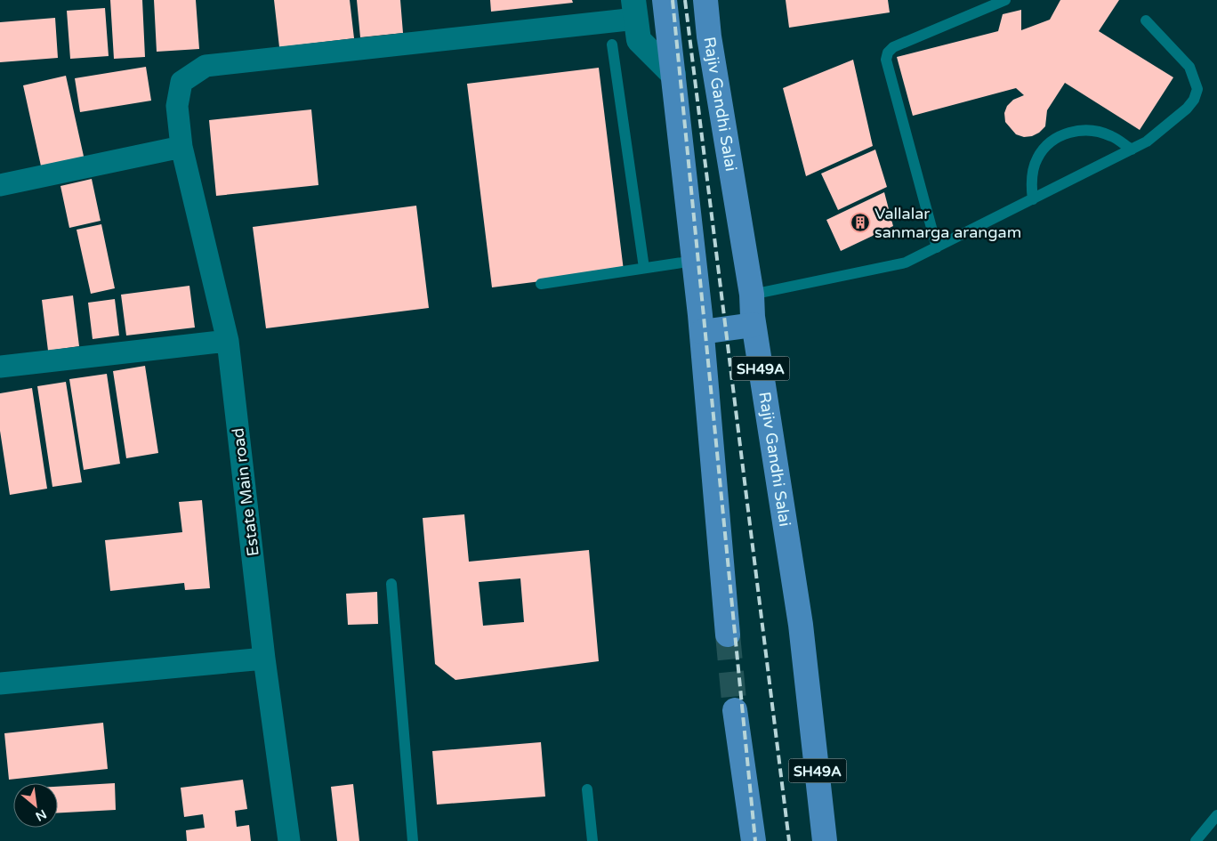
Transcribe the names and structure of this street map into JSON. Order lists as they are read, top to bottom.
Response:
{
  "streets": {
    "main road": ["Rajiv Gandhi Salai", "SH49A"],
    "street": ["Estate Main road"]
  },
  "places": {
    "building": ["Vallalar sanmarga arangam"]
  },
  "north": "bottom right"
}
